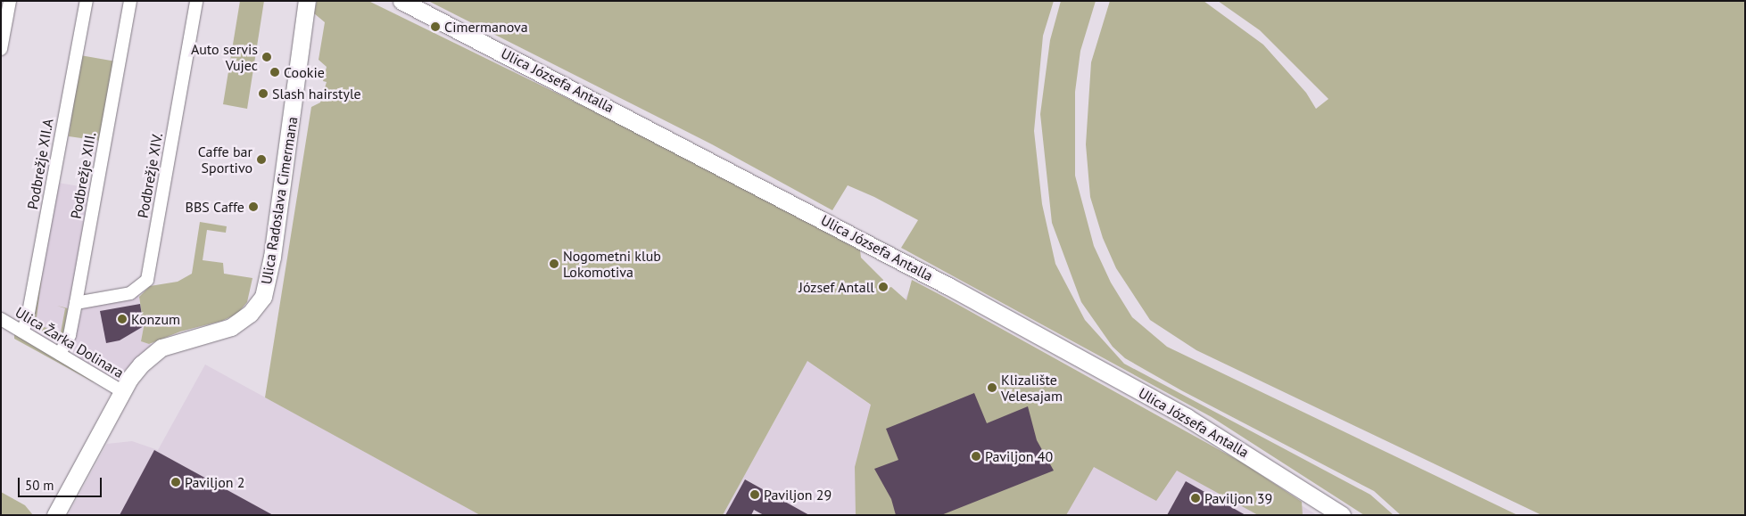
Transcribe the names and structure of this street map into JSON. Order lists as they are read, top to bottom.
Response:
{
  "streets": {
    "street": [
      "Ulica Józsefa Antalla",
      "Podbrežje XII.A",
      "Podbrežje XIII.",
      "Podbrežje XIV.",
      "Ulica Radoslava Cimermana",
      "Ulica Žarka Dolinara"
    ]
  },
  "crossings": [
    ["Podbrežje XII.A", "Ulica Žarka Dolinara"],
    ["Podbrežje XIII.", "Podbrežje XIV."],
    ["Podbrežje XIII.", "Ulica Žarka Dolinara"],
    ["Ulica Radoslava Cimermana", "Ulica Žarka Dolinara"]
  ],
  "places": [
    "Cimermanova",
    "Auto servis Vujec",
    "Cookie",
    "Slash hairstyle",
    "Caffe bar Sportivo",
    "BBS Caffe",
    "Nogometni klub Lokomotiva",
    "József Antall",
    "Konzum",
    "Klizalište Velesajam",
    "Paviljon 40",
    "Paviljon 2",
    "Paviljon 29",
    "Paviljon 39"
  ],
  "scale_bar": "50 m"
}
